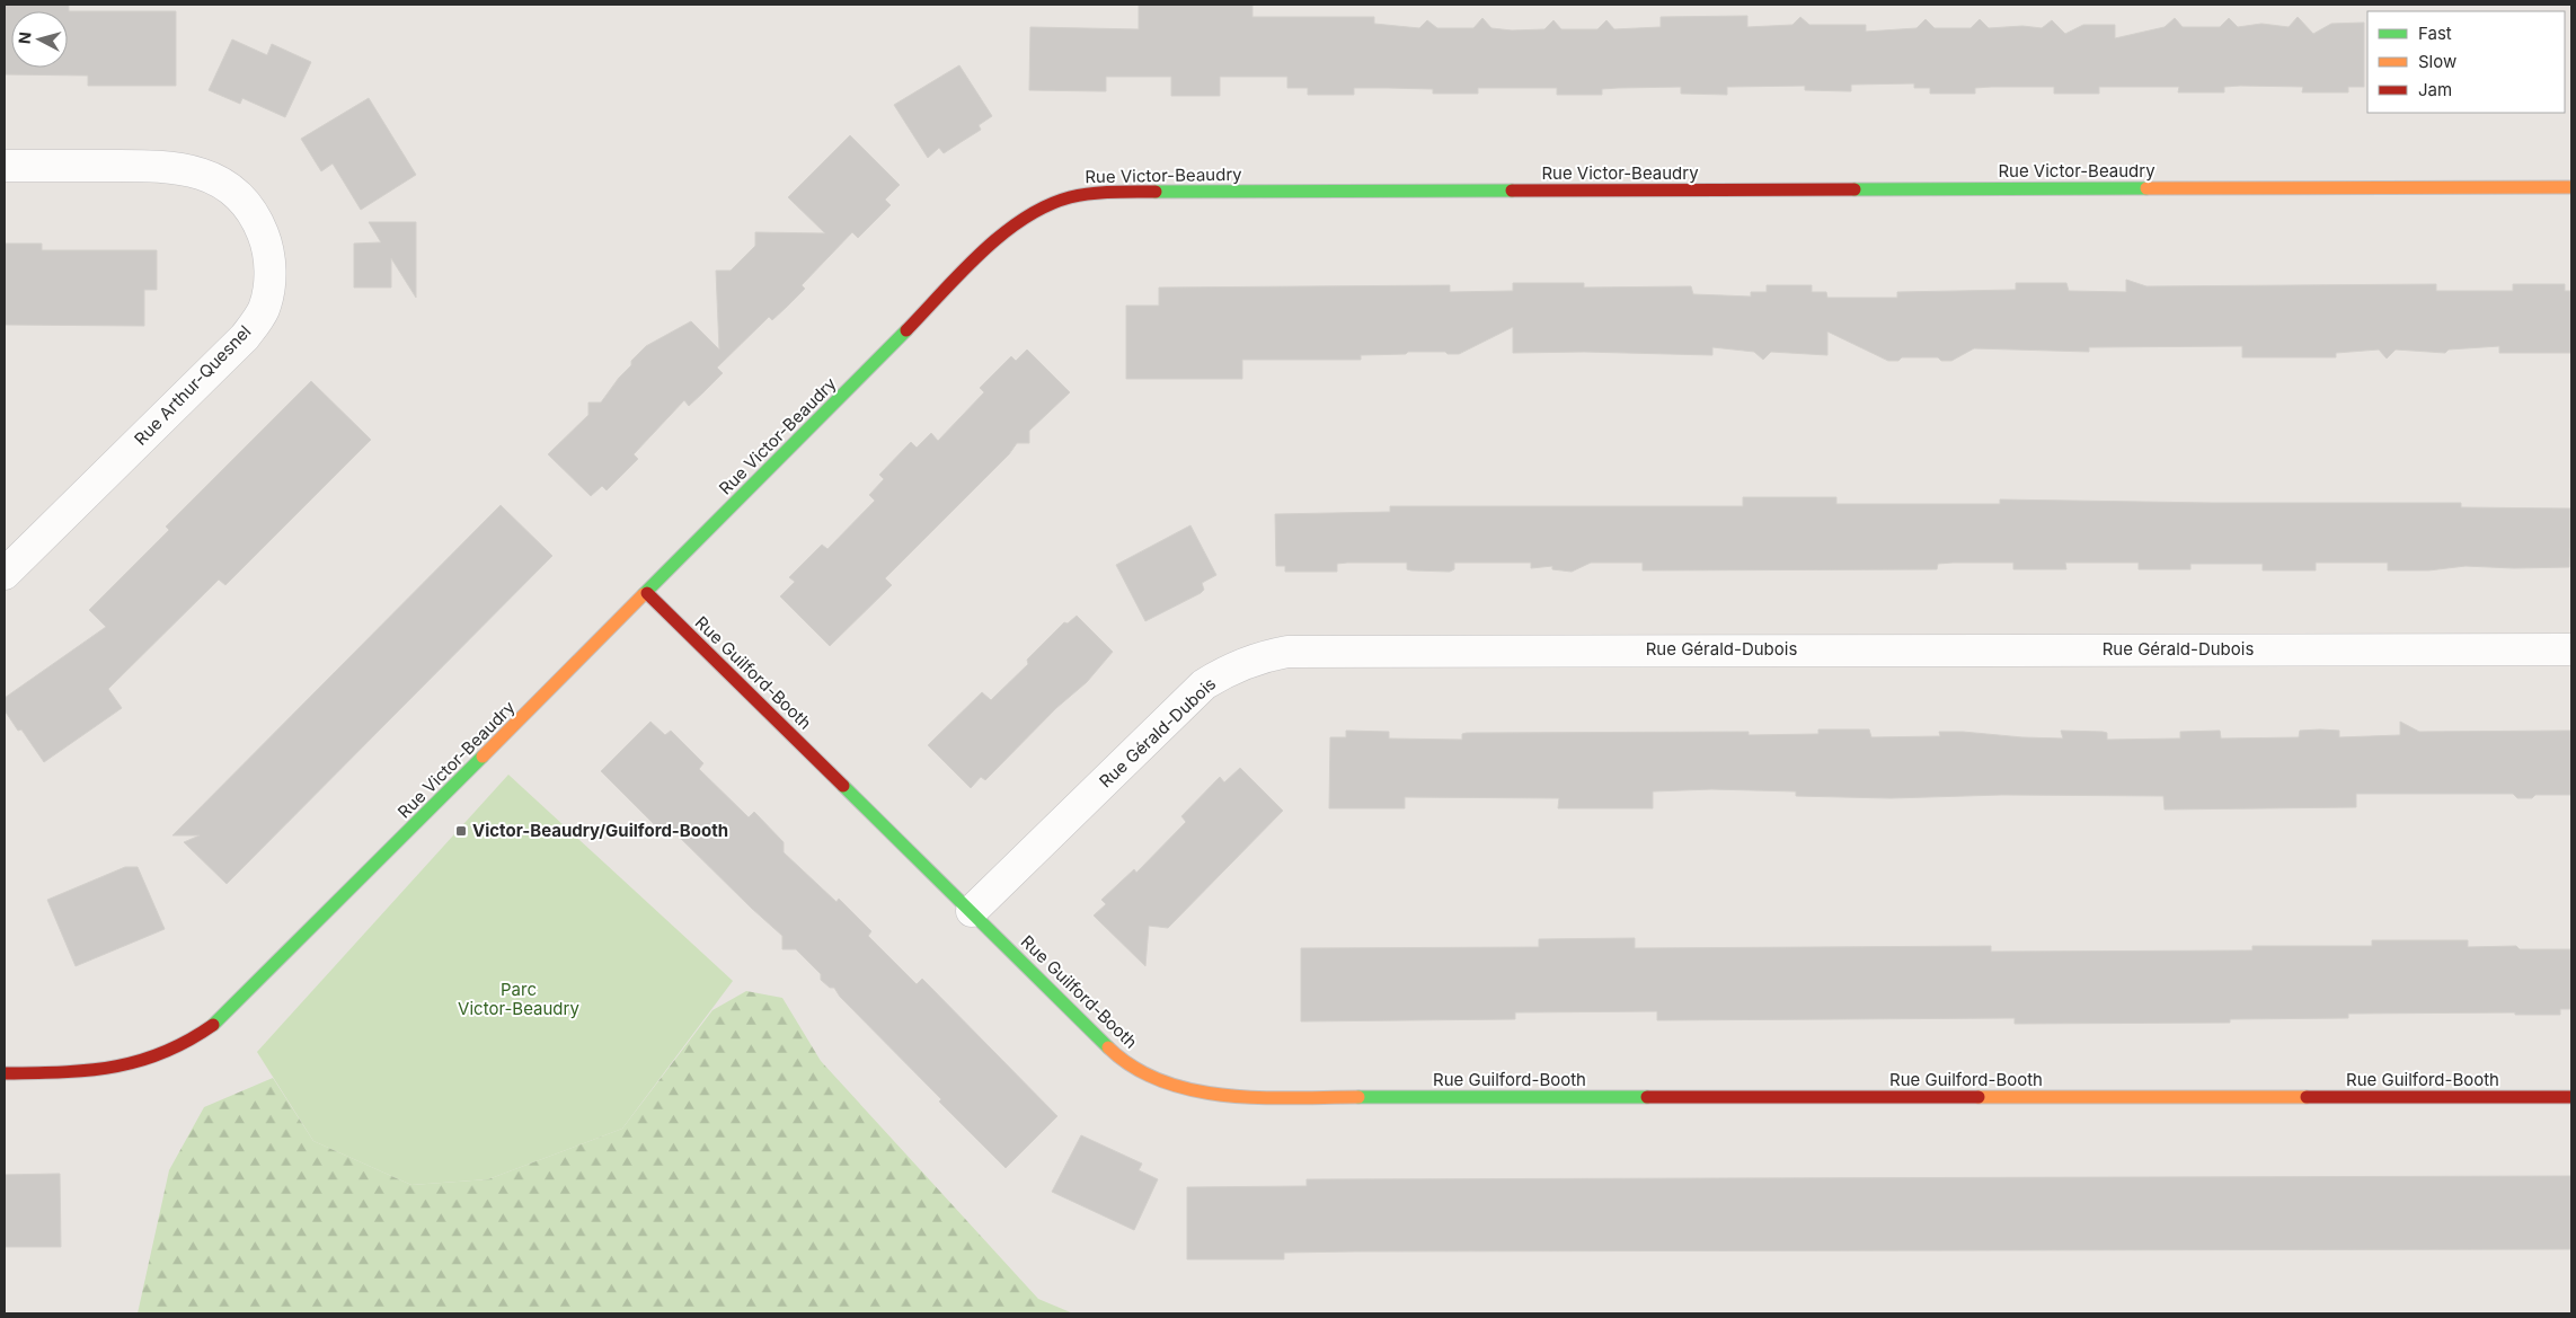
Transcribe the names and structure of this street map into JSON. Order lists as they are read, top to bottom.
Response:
{
  "streets": {
    "street": [
      "Rue Victor-Beaudry",
      "Rue Arthur-Quesnel",
      "Rue Gérald-Dubois",
      "Rue Guilford-Booth"
    ]
  },
  "crossings": [
    ["Rue Victor-Beaudry", "Rue Guilford-Booth"],
    ["Rue Gérald-Dubois", "Rue Guilford-Booth"]
  ],
  "parks": ["Parc Victor-Beaudry"],
  "places": {
    "transit": ["Victor-Beaudry/Guilford-Booth"]
  },
  "legend": ["Fast", "Slow", "Jam"],
  "north": "left"
}
